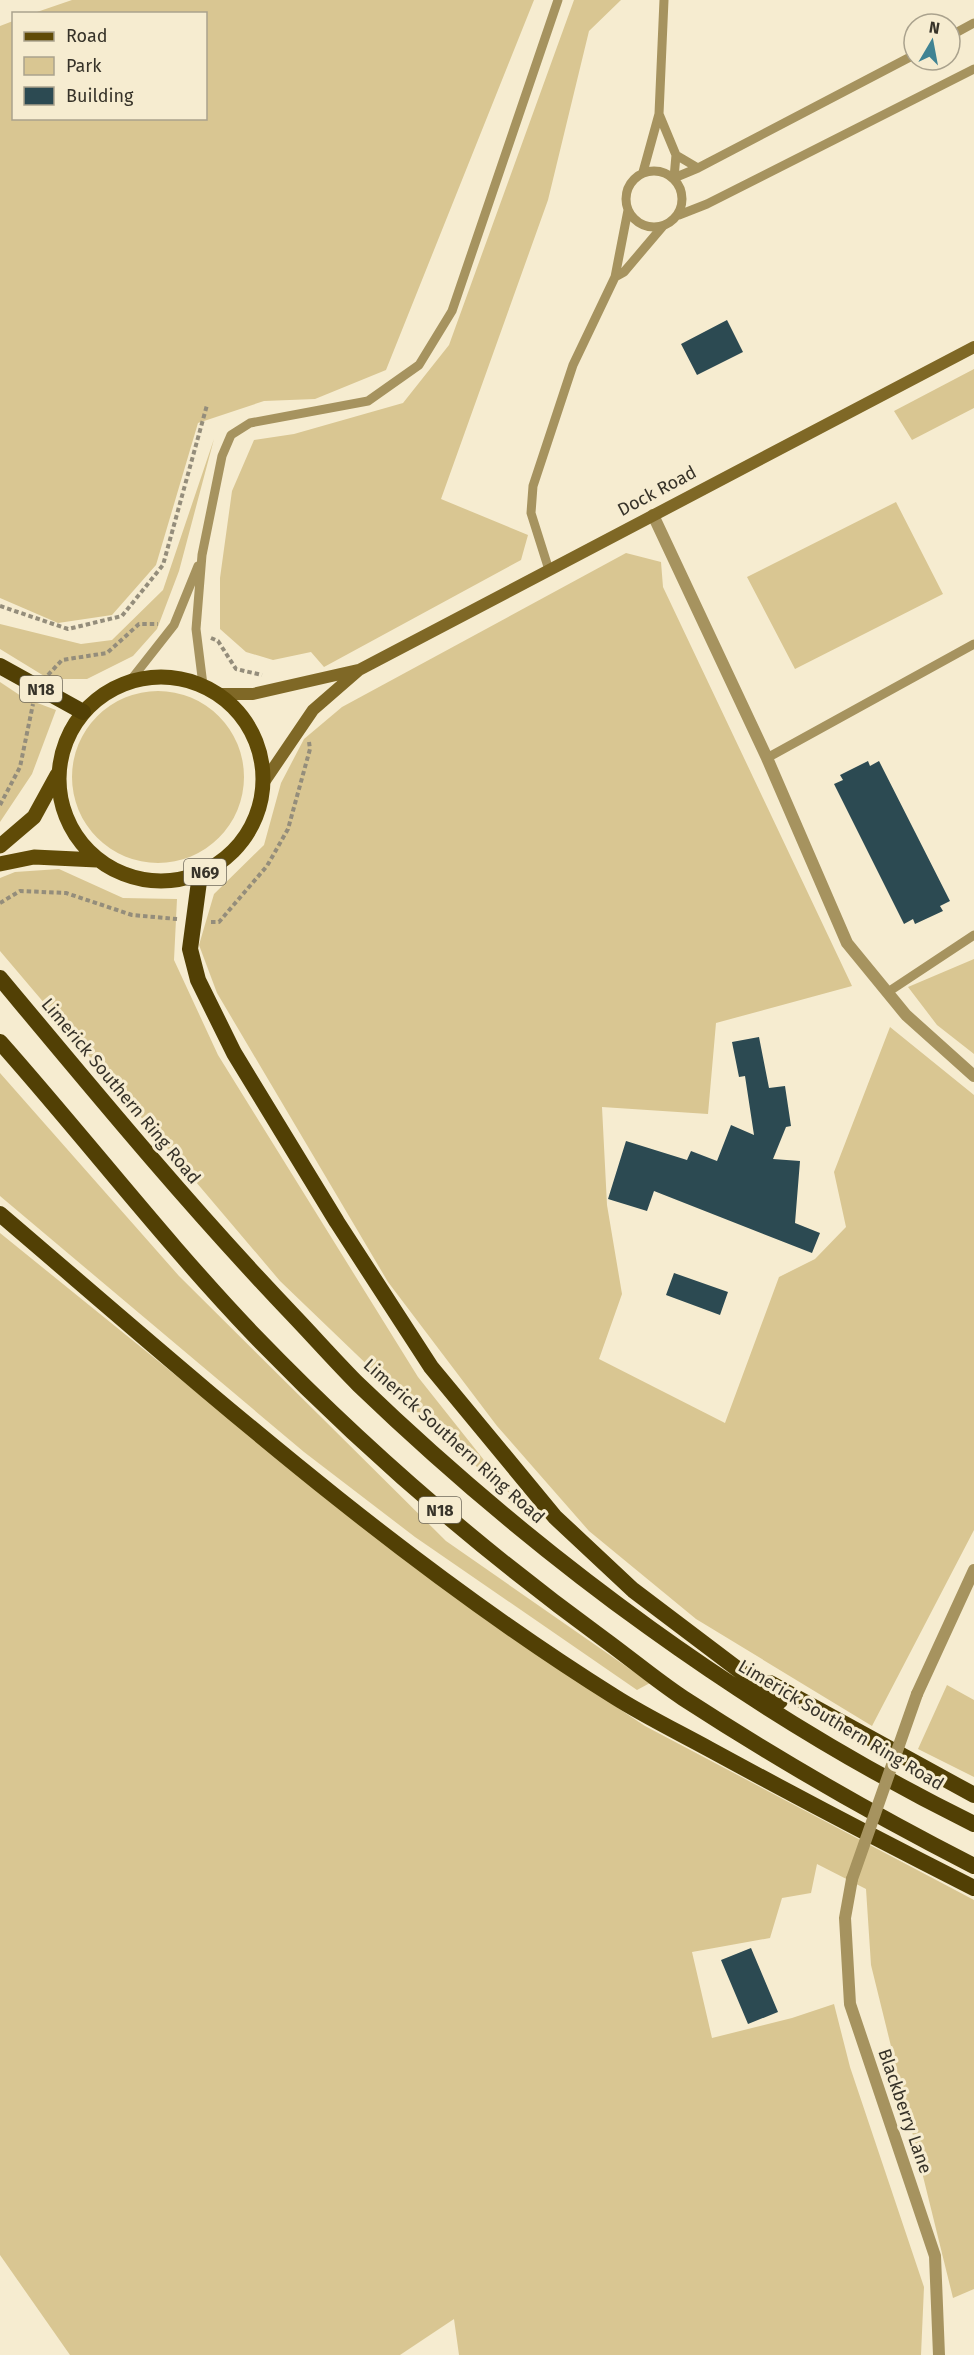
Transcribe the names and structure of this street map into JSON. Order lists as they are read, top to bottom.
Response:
{
  "streets": {
    "highway": ["N18", "Limerick Southern Ring Road"],
    "main road": ["Dock Road", "N69"],
    "street": ["Blackberry Lane"]
  },
  "crossings": [
    ["Dock Road", "N18"],
    ["Dock Road", "N69"],
    ["N18", "N69"],
    ["N18", "Limerick Southern Ring Road"]
  ],
  "legend": ["Road", "Park", "Building"],
  "north": "top"
}
